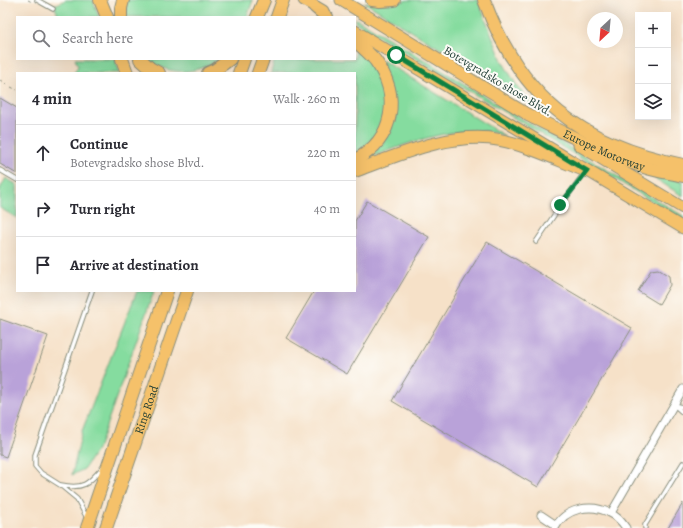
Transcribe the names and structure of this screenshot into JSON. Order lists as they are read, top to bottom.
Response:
{
  "streets": {
    "highway": ["Europe Motorway", "Ring Road"],
    "main road": ["Botevgradsko shose Blvd."]
  },
  "crossings": [
    ["Botevgradsko shose Blvd.", "Europe Motorway"]
  ],
  "north": "bottom left",
  "page": {
    "map_buttons": ["+", "−"],
    "search": "Search here",
    "heading": ["4 min", "Walk · 260 m"],
    "list": [
      ["Continue", "Botevgradsko shose Blvd.", "220 m"],
      ["Turn right", "40 m"],
      "Arrive at destination"
    ]
  }
}
